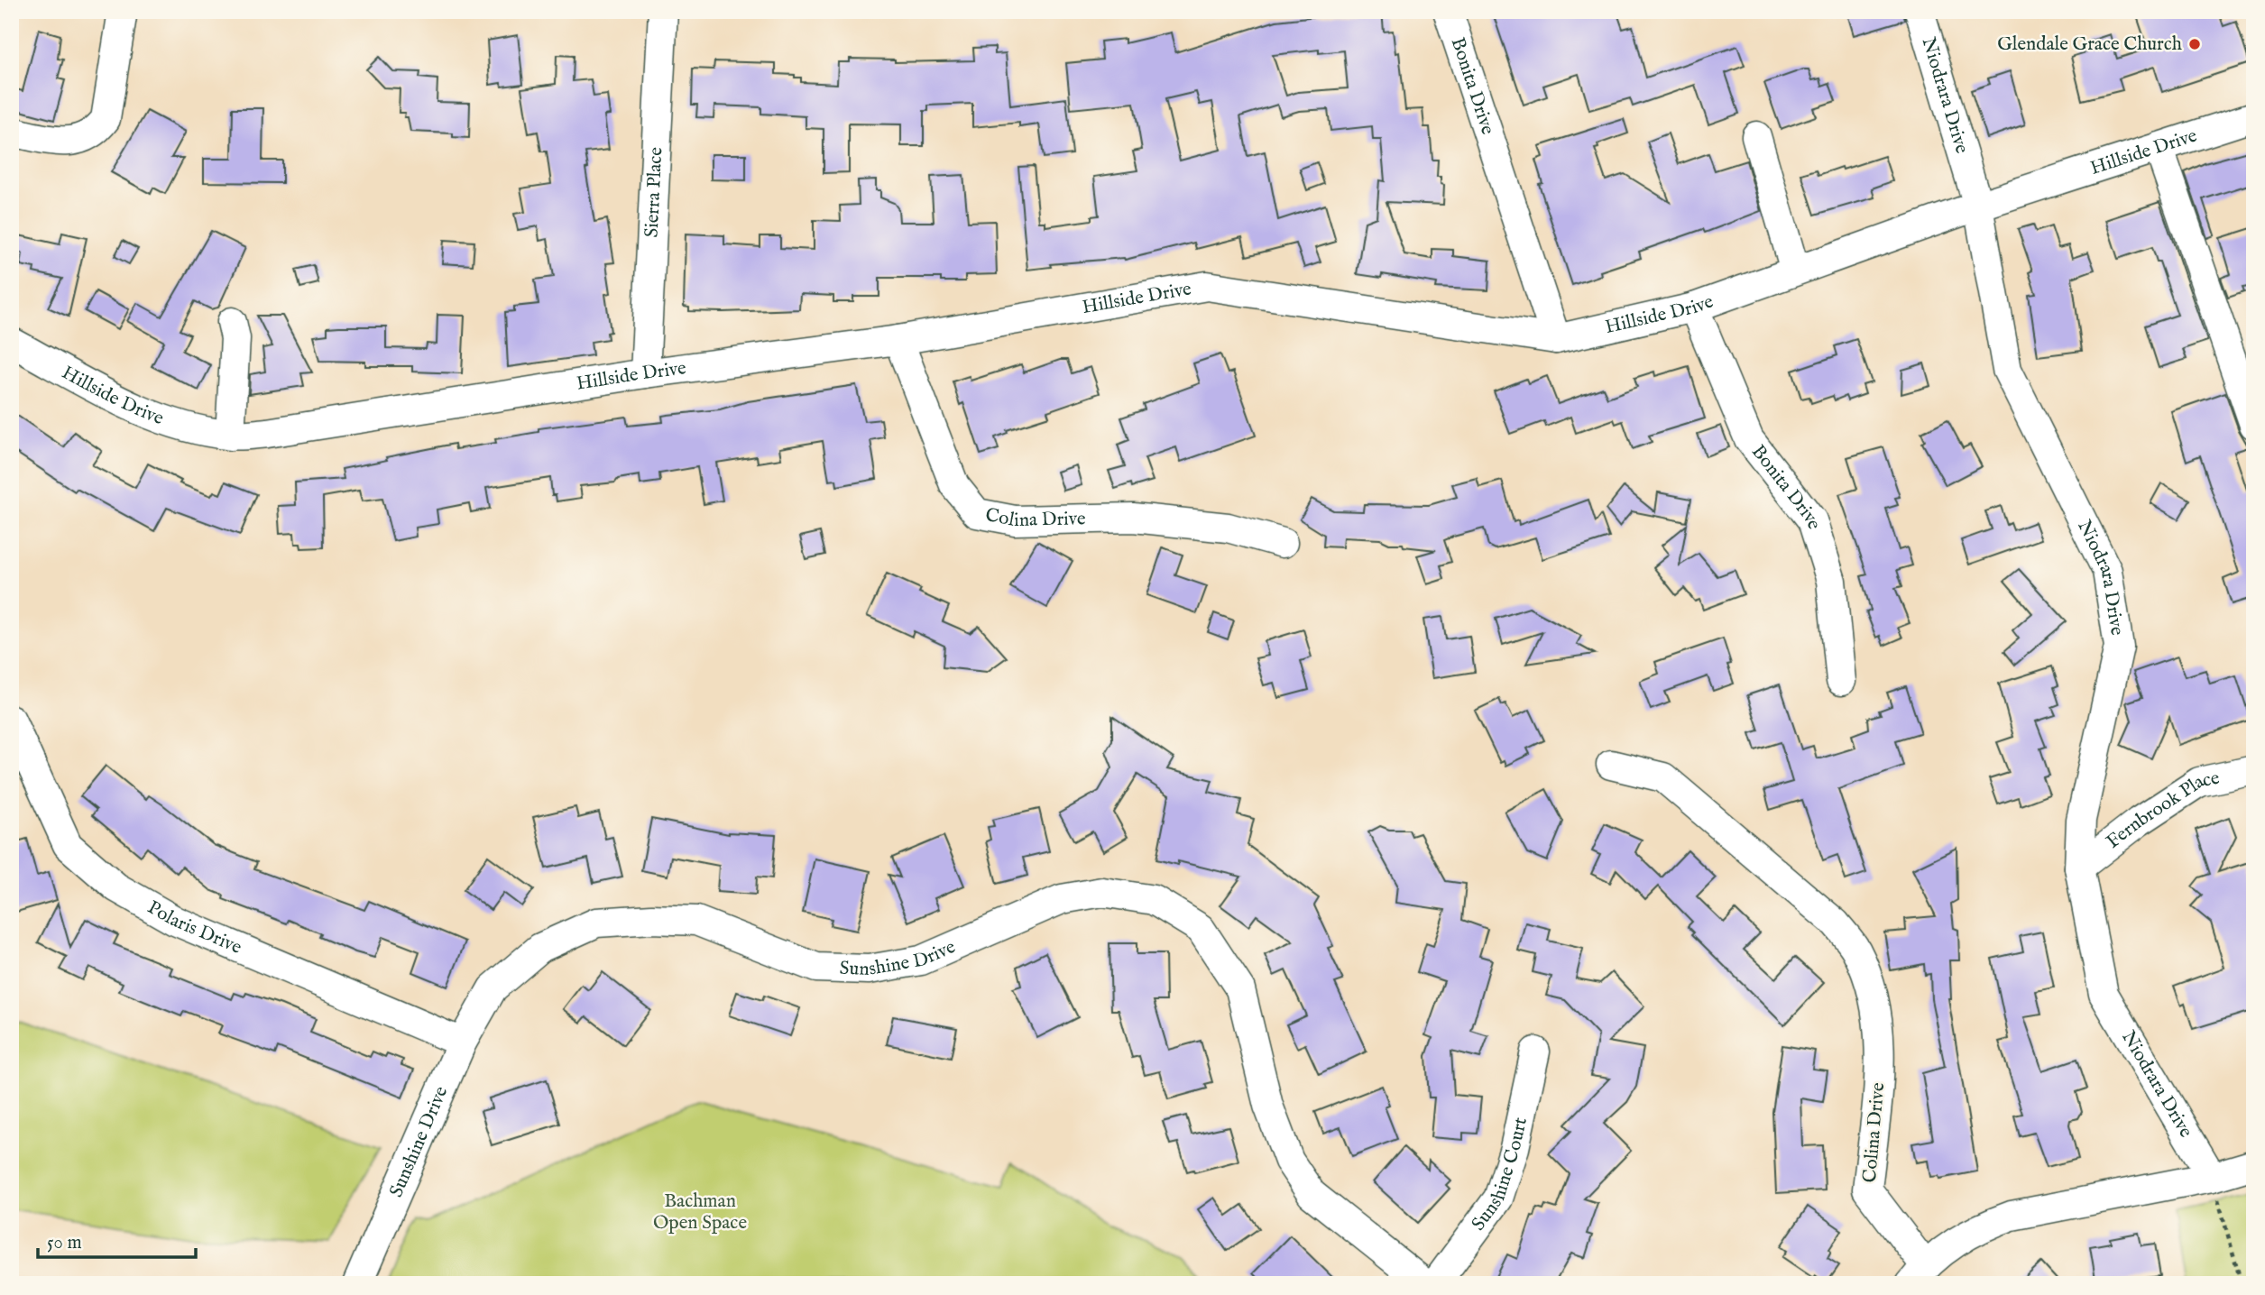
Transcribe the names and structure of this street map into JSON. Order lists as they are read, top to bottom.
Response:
{
  "streets": {
    "street": [
      "Bonita Drive",
      "Niodrara Drive",
      "Hillside Drive",
      "Sierra Place",
      "Colina Drive",
      "Fernbrook Place",
      "Polaris Drive",
      "Sunshine Drive",
      "Sunshine Court"
    ]
  },
  "crossings": [
    ["Bonita Drive", "Hillside Drive"],
    ["Niodrara Drive", "Hillside Drive"],
    ["Niodrara Drive", "Colina Drive"],
    ["Niodrara Drive", "Fernbrook Place"],
    ["Hillside Drive", "Sierra Place"],
    ["Hillside Drive", "Colina Drive"],
    ["Polaris Drive", "Sunshine Drive"]
  ],
  "parks": ["Bachman Open Space"],
  "places": ["Glendale Grace Church"],
  "scale_bar": "50 m"
}
